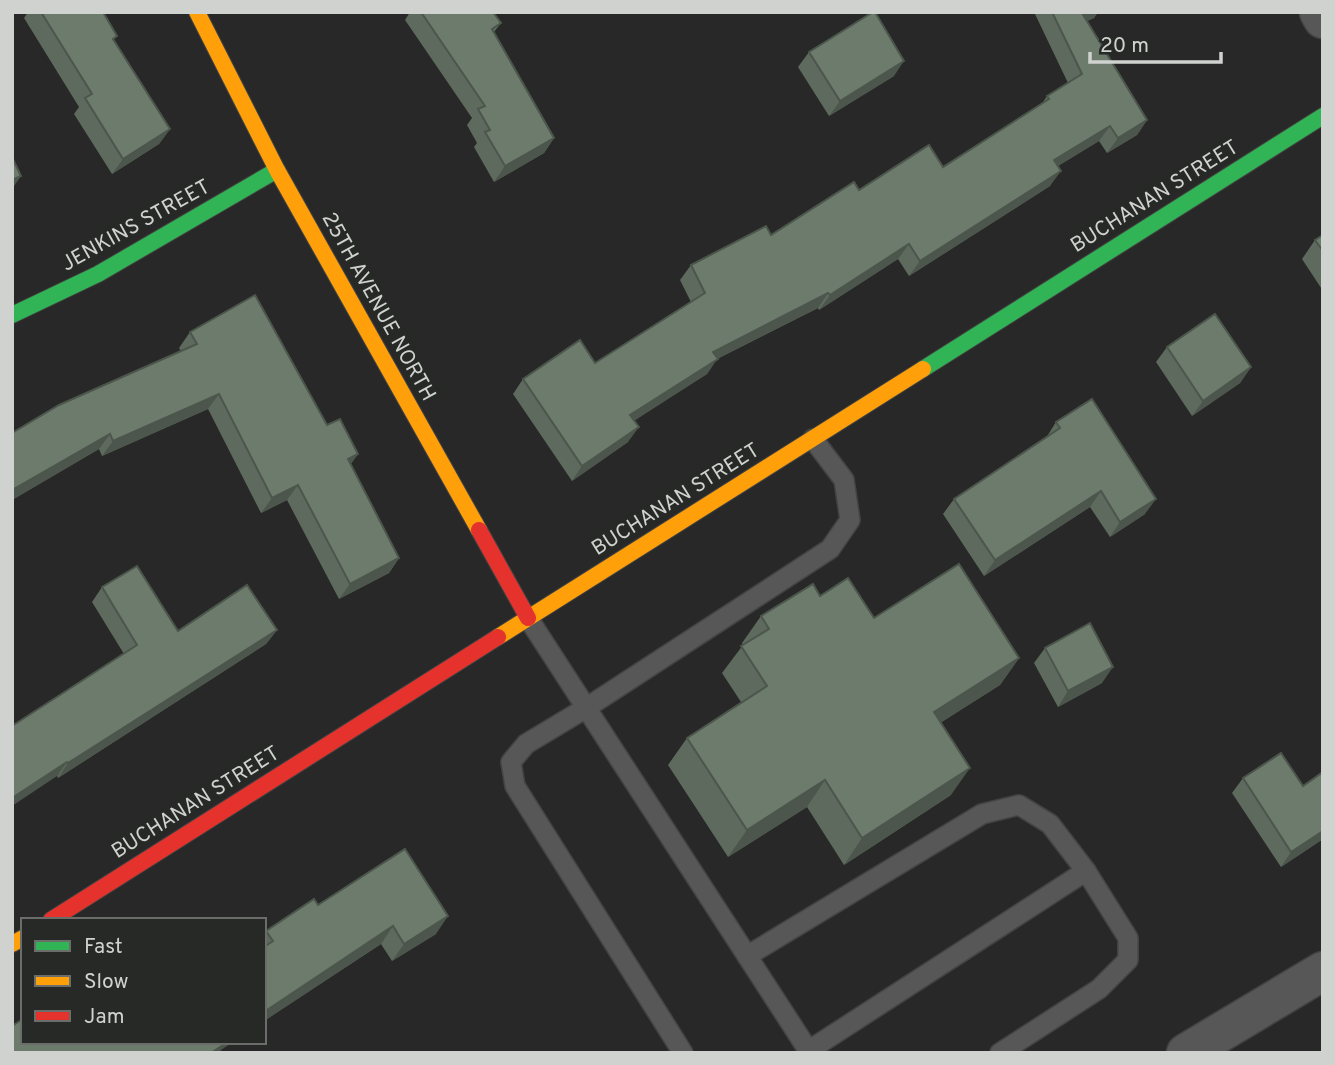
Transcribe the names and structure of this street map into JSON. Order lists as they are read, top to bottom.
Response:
{
  "streets": {
    "street": ["BUCHANAN STREET", "JENKINS STREET", "25TH AVENUE NORTH"]
  },
  "crossings": [
    ["BUCHANAN STREET", "25TH AVENUE NORTH"],
    ["JENKINS STREET", "25TH AVENUE NORTH"]
  ],
  "legend": ["Fast", "Slow", "Jam"],
  "scale_bar": "20 m"
}
